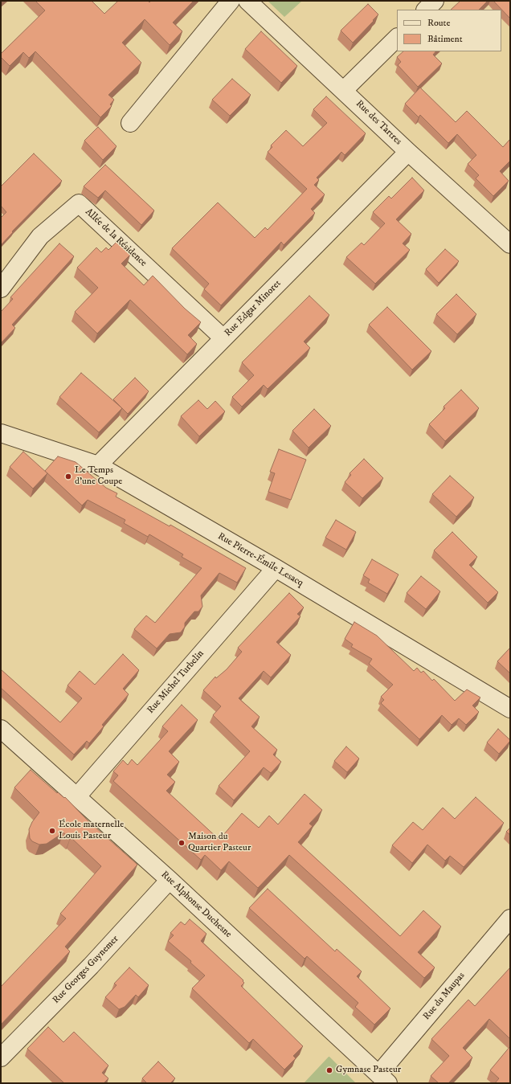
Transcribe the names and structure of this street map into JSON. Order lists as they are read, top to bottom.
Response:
{
  "streets": {
    "street": [
      "Rue des Tartres",
      "Allée de la Résidence",
      "Rue Edgar Minoret",
      "Rue Pierre-Émile Lesacq",
      "Rue Michel Turbelin",
      "Rue Alphonse Duchesne",
      "Rue Georges Guynemer",
      "Rue du Maupas"
    ]
  },
  "crossings": [
    ["Rue des Tartres", "Rue Edgar Minoret"],
    ["Allée de la Résidence", "Rue Edgar Minoret"],
    ["Rue Edgar Minoret", "Rue Pierre-Émile Lesacq"],
    ["Rue Pierre-Émile Lesacq", "Rue Michel Turbelin"],
    ["Rue Michel Turbelin", "Rue Alphonse Duchesne"],
    ["Rue Alphonse Duchesne", "Rue Georges Guynemer"],
    ["Rue Alphonse Duchesne", "Rue du Maupas"]
  ],
  "places": [
    "Le Temps d'une Coupe",
    "École maternelle Louis Pasteur",
    "Maison du Quartier Pasteur",
    "Gymnase Pasteur"
  ],
  "legend": ["Route", "Bâtiment"]
}
